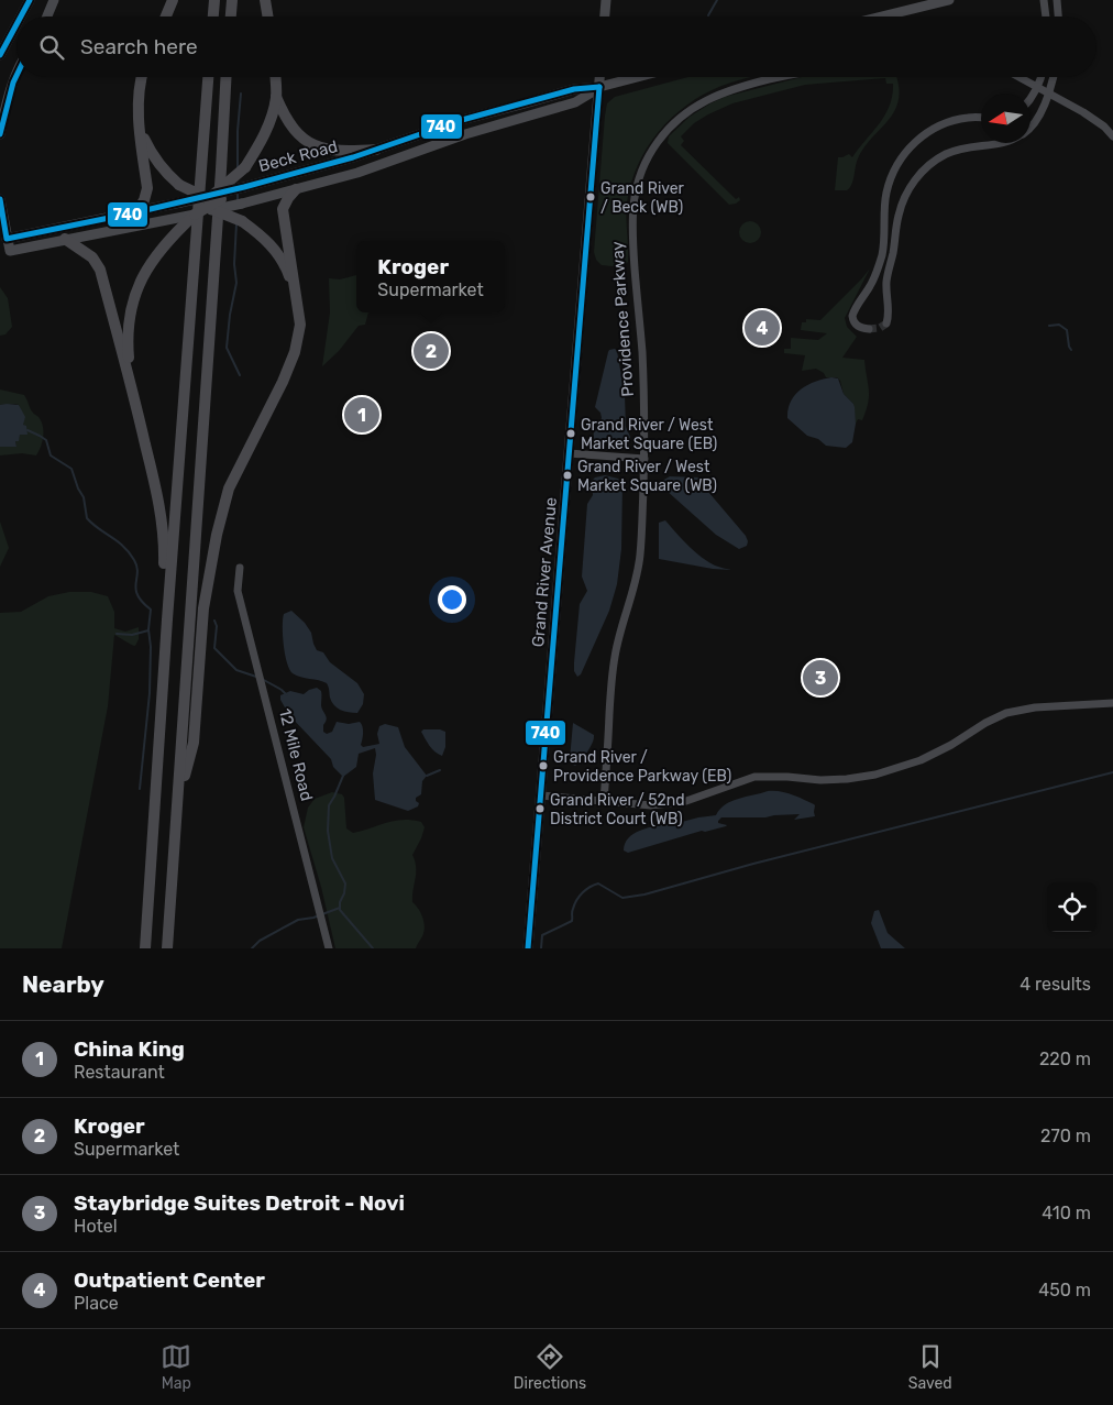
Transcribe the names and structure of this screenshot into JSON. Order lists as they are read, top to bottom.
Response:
{
  "streets": {
    "main road": ["Beck Road", "Grand River Avenue"],
    "street": ["Providence Parkway", "12 Mile Road"]
  },
  "crossings": [
    ["Beck Road", "Grand River Avenue"]
  ],
  "places": [
    "Grand River / Beck (WB)",
    "Grand River / West Market Square (EB)",
    "Grand River / West Market Square (WB)",
    "Grand River / Providence Parkway (EB)",
    "Grand River / 52nd District Court (WB)"
  ],
  "lines": ["transit line 740"],
  "north": "left",
  "page": {
    "search": "Search here",
    "popup": ["Kroger", "Supermarket"],
    "pins": [
      "4",
      "2",
      "1",
      "3"
    ],
    "heading": ["Nearby", "4 results"],
    "list": [
      {
        "mark": "1",
        "name": "China King",
        "note": "Restaurant",
        "value": "220 m"
      },
      {
        "mark": "2",
        "name": "Kroger",
        "note": "Supermarket",
        "value": "270 m"
      },
      {
        "mark": "3",
        "name": "Staybridge Suites Detroit - Novi",
        "note": "Hotel",
        "value": "410 m"
      },
      {
        "mark": "4",
        "name": "Outpatient Center",
        "note": "Place",
        "value": "450 m"
      }
    ],
    "nav": ["Map", "Directions", "Saved"]
  }
}
